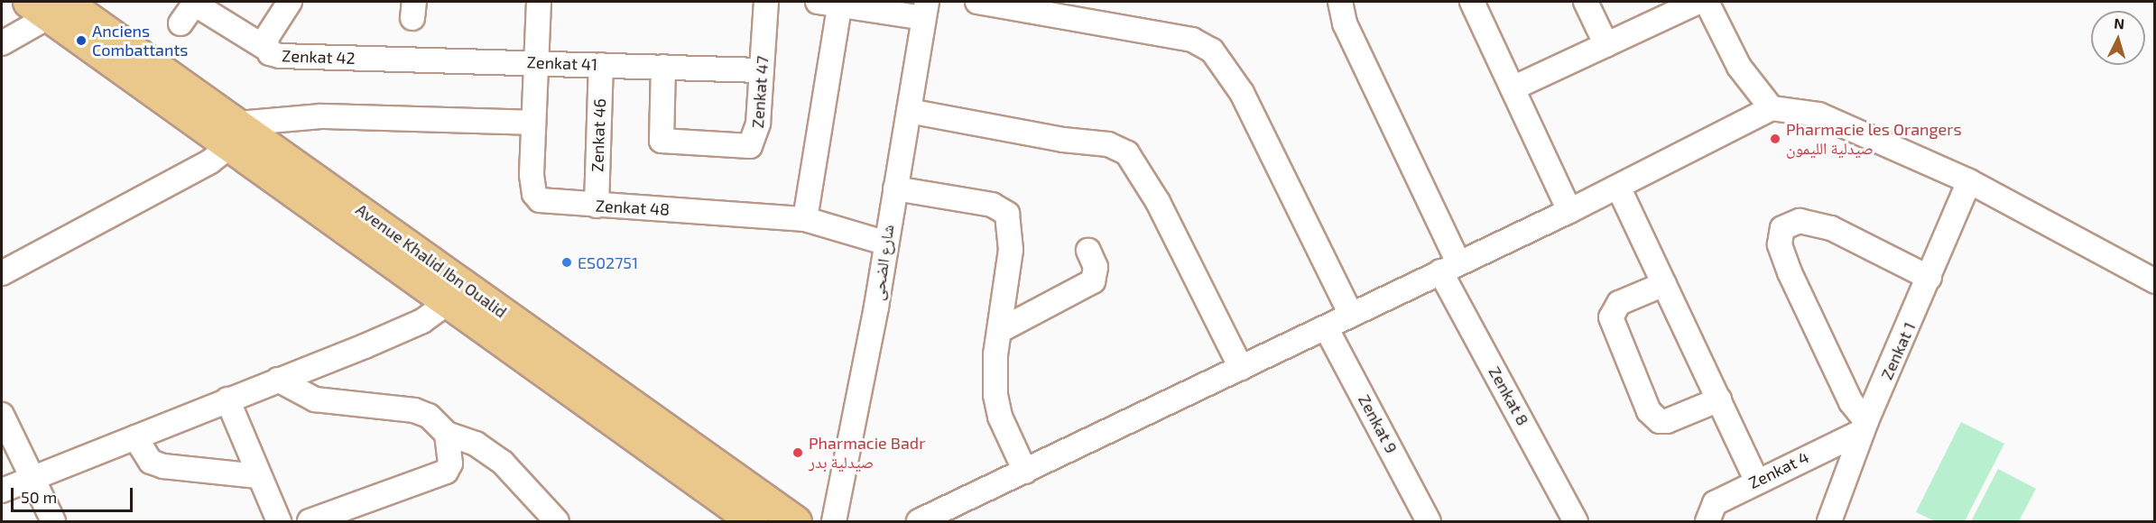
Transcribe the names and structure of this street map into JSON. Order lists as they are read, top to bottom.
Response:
{
  "streets": {
    "main road": ["Avenue Khalid Ibn Oualid"],
    "street": [
      "Zenkat 42",
      "Zenkat 41",
      "Zenkat 47",
      "Zenkat 46",
      "Zenkat 48",
      "شارع الضحى",
      "Zenkat 1",
      "Zenkat 8",
      "Zenkat 9",
      "Zenkat 4"
    ]
  },
  "crossings": [
    ["Zenkat 42", "Zenkat 41"],
    ["Zenkat 41", "Zenkat 47"],
    ["Zenkat 41", "Zenkat 46"],
    ["Zenkat 46", "Zenkat 48"],
    ["Zenkat 48", "شارع الضحى"],
    ["Zenkat 1", "Zenkat 4"]
  ],
  "places": [
    "Anciens Combattants",
    "Pharmacie les Orangers صيدلية الليمون",
    "ES02751",
    "Pharmacie Badr صيدلية بدر"
  ],
  "scale_bar": "50 m",
  "north": "top"
}
